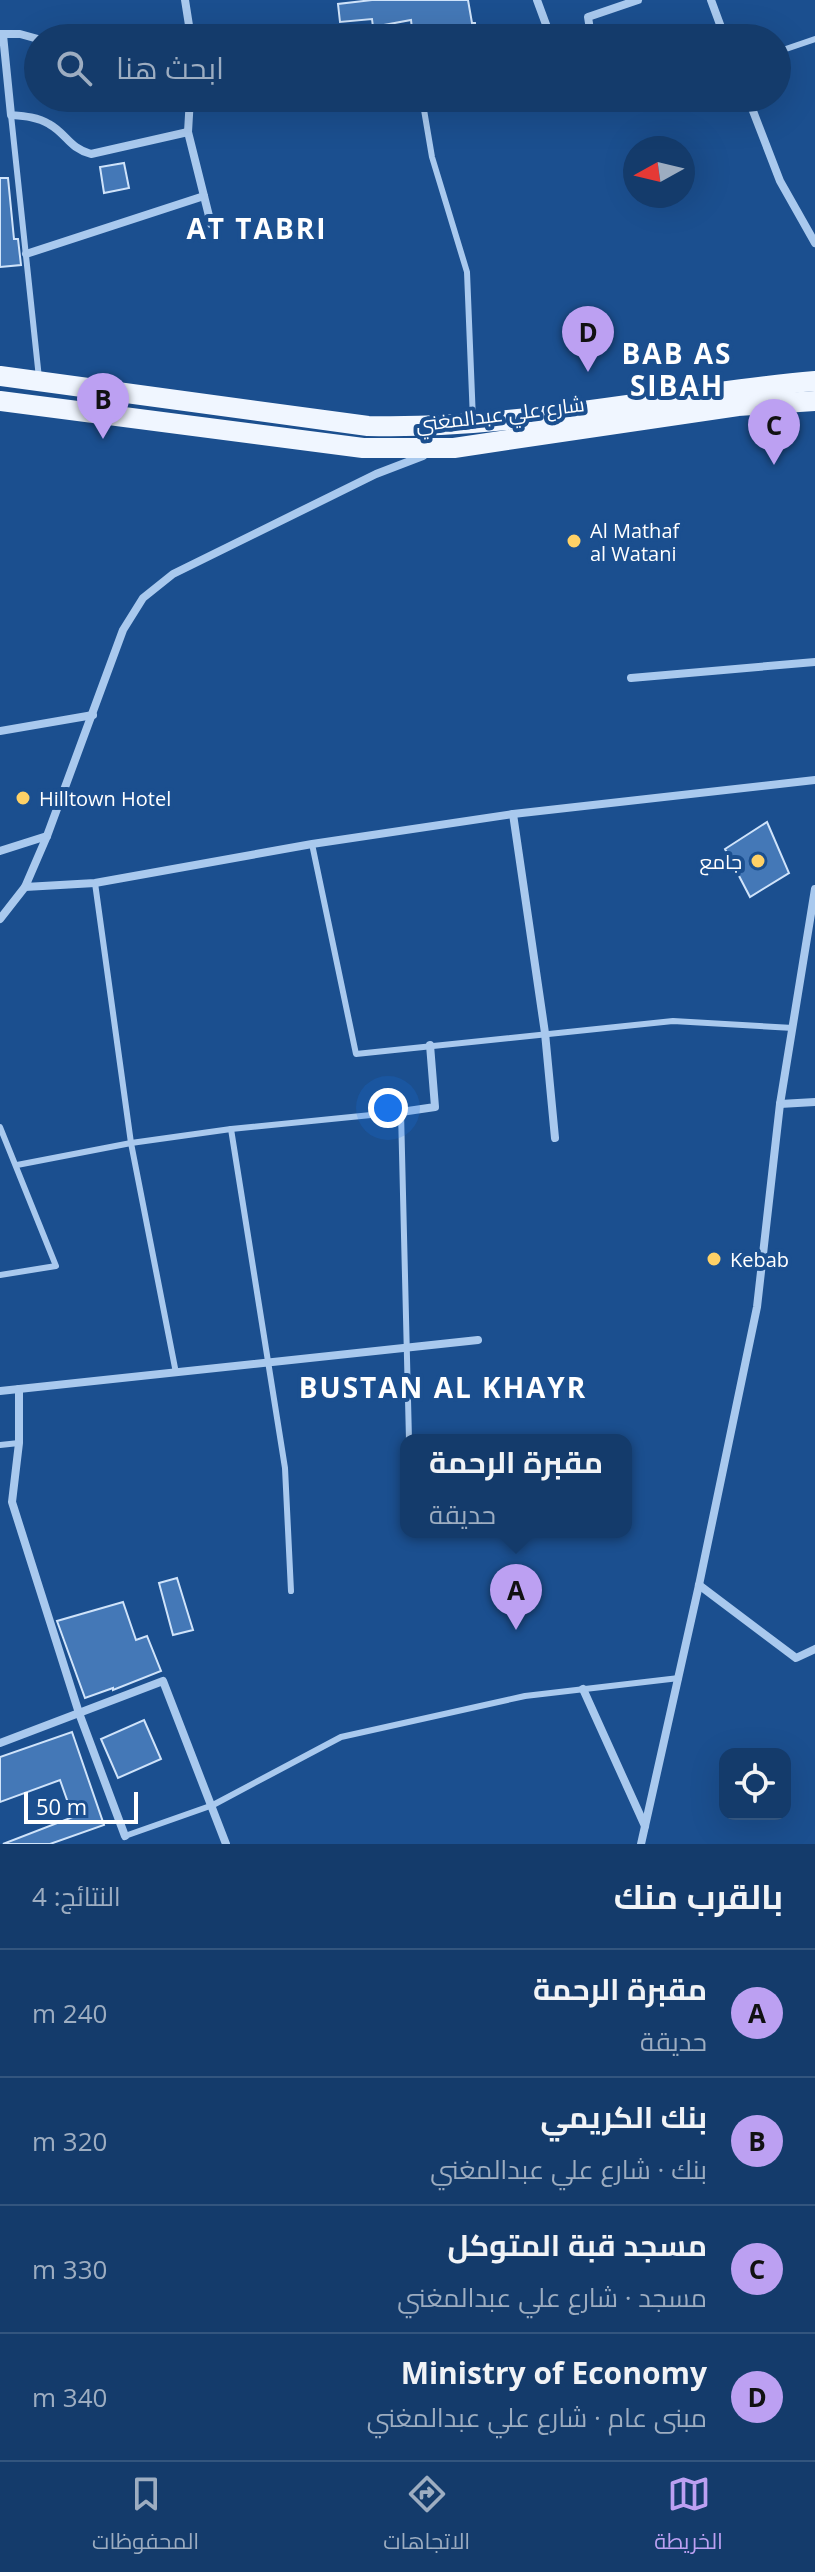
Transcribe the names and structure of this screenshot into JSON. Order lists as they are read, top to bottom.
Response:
{
  "streets": {
    "main road": ["شارع علي عبدالمغني"]
  },
  "districts": ["AT TABRI", "BAB AS SIBAH", "BUSTAN AL KHAYR"],
  "places": [
    "Al Mathaf al Watani",
    "Hilltown Hotel",
    "جامع",
    "Kebab"
  ],
  "scale_bar": "50 m",
  "north": "left",
  "page": {
    "search": "ابحث هنا",
    "pins": [
      "D",
      "B",
      "C",
      "A"
    ],
    "popup": ["مقبرة الرحمة", "حديقة"],
    "scale": "50 m",
    "heading": ["بالقرب منك", "النتائج: 4"],
    "list": [
      {
        "mark": "A",
        "name": "مقبرة الرحمة",
        "note": "حديقة",
        "value": "240 m"
      },
      {
        "mark": "B",
        "name": "بنك الكريمي",
        "note": "بنك · شارع علي عبدالمغني",
        "value": "320 m"
      },
      {
        "mark": "C",
        "name": "مسجد قبة المتوكل",
        "note": "مسجد · شارع علي عبدالمغني",
        "value": "330 m"
      },
      {
        "mark": "D",
        "name": "Ministry of Economy",
        "note": "مبنى عام · شارع علي عبدالمغني",
        "value": "340 m"
      }
    ],
    "nav": ["الخريطة", "الاتجاهات", "المحفوظات"]
  }
}
